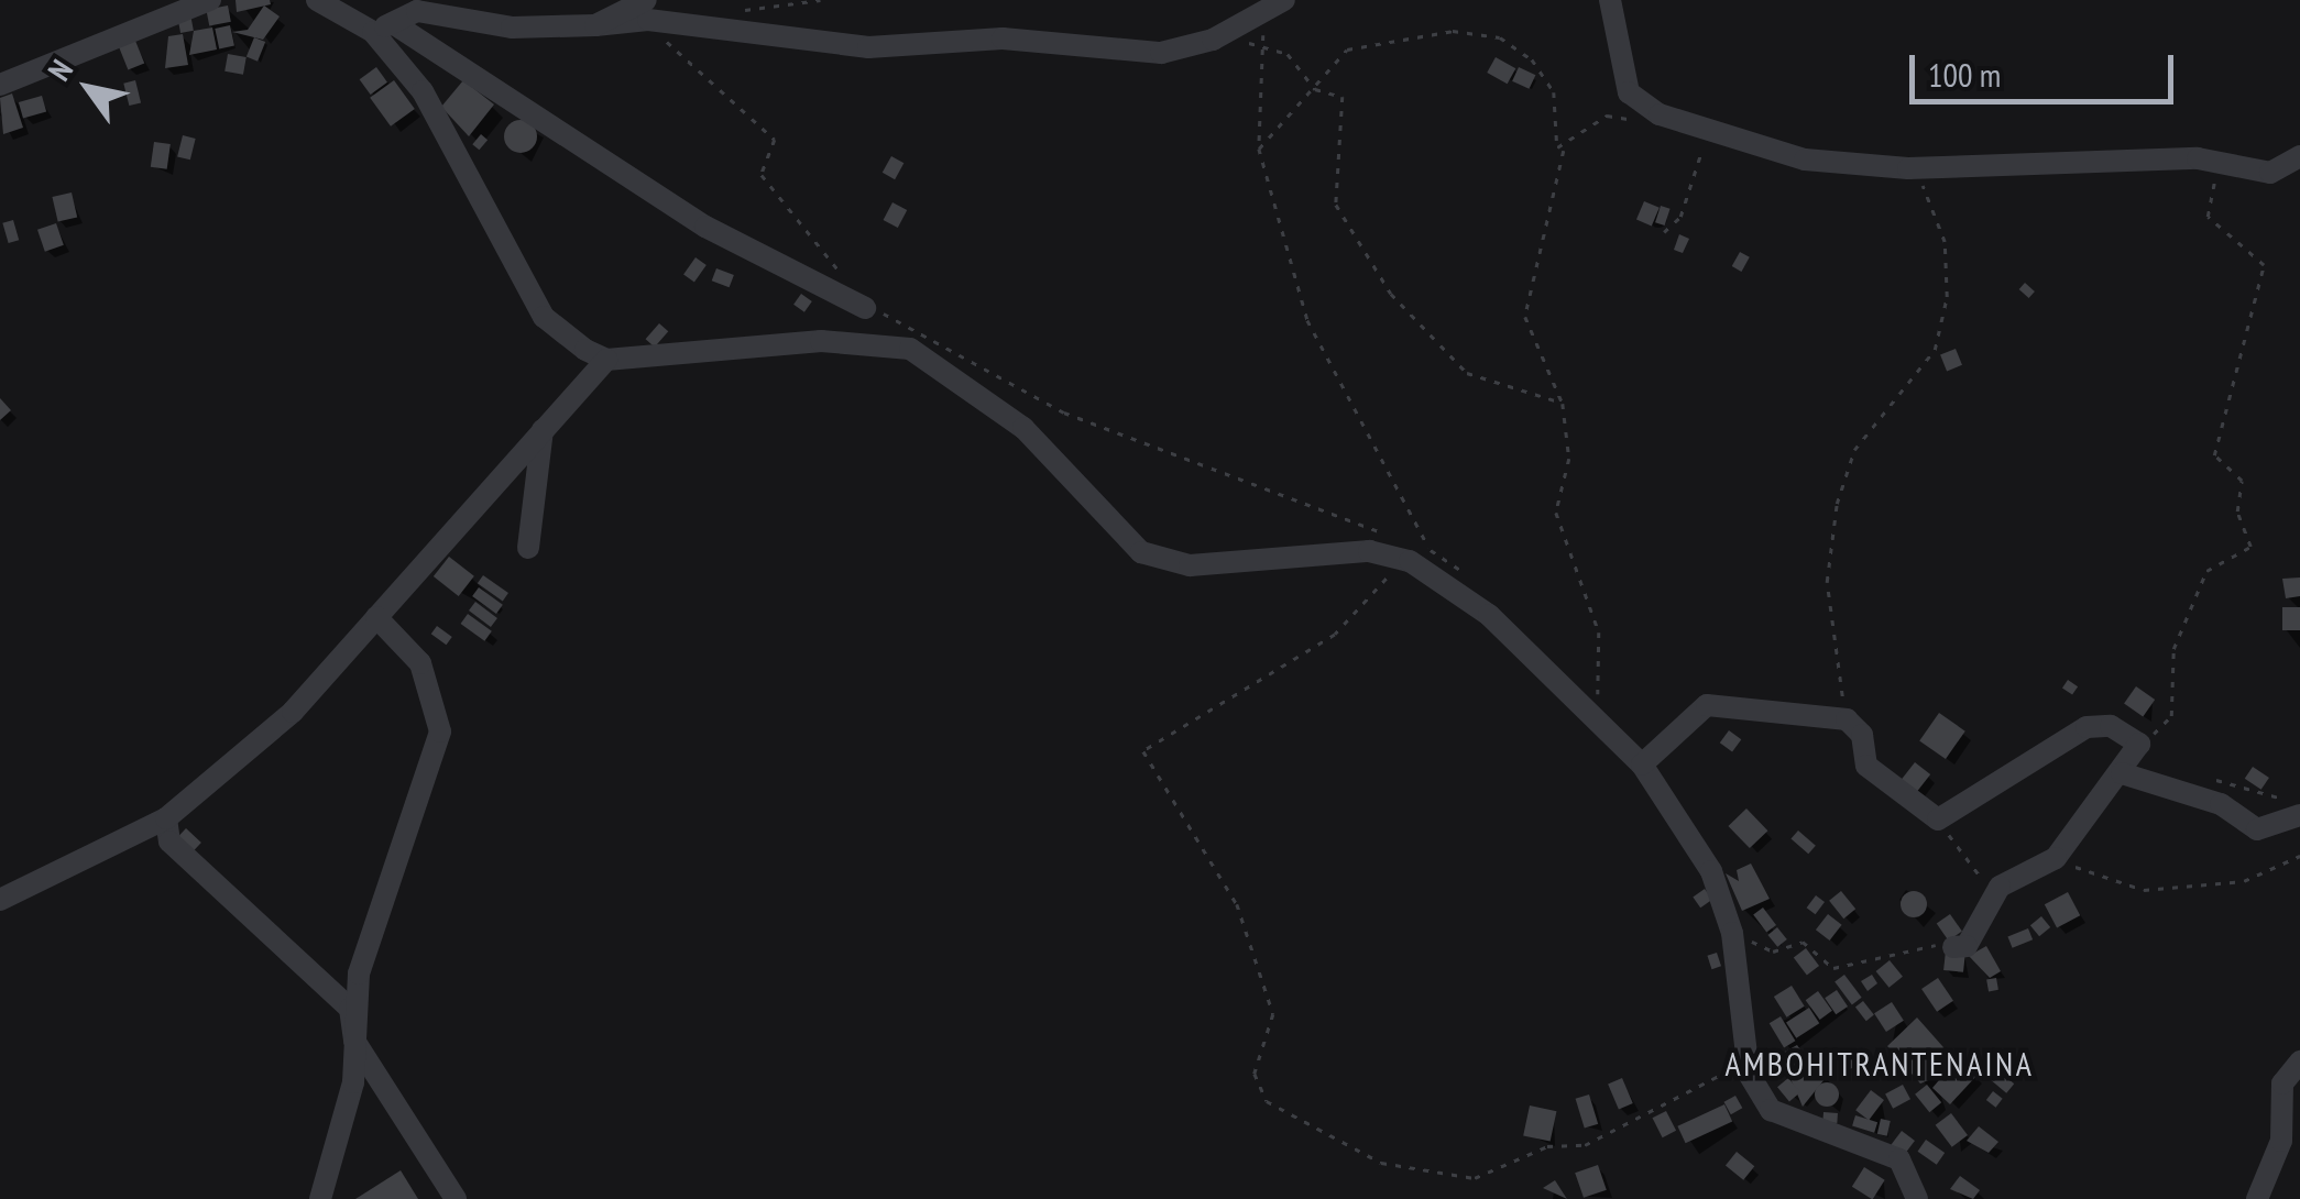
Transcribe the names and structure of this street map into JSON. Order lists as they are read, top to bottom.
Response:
{
  "districts": ["AMBOHITRANTENAINA"],
  "scale_bar": "100 m",
  "north": "top left"
}
